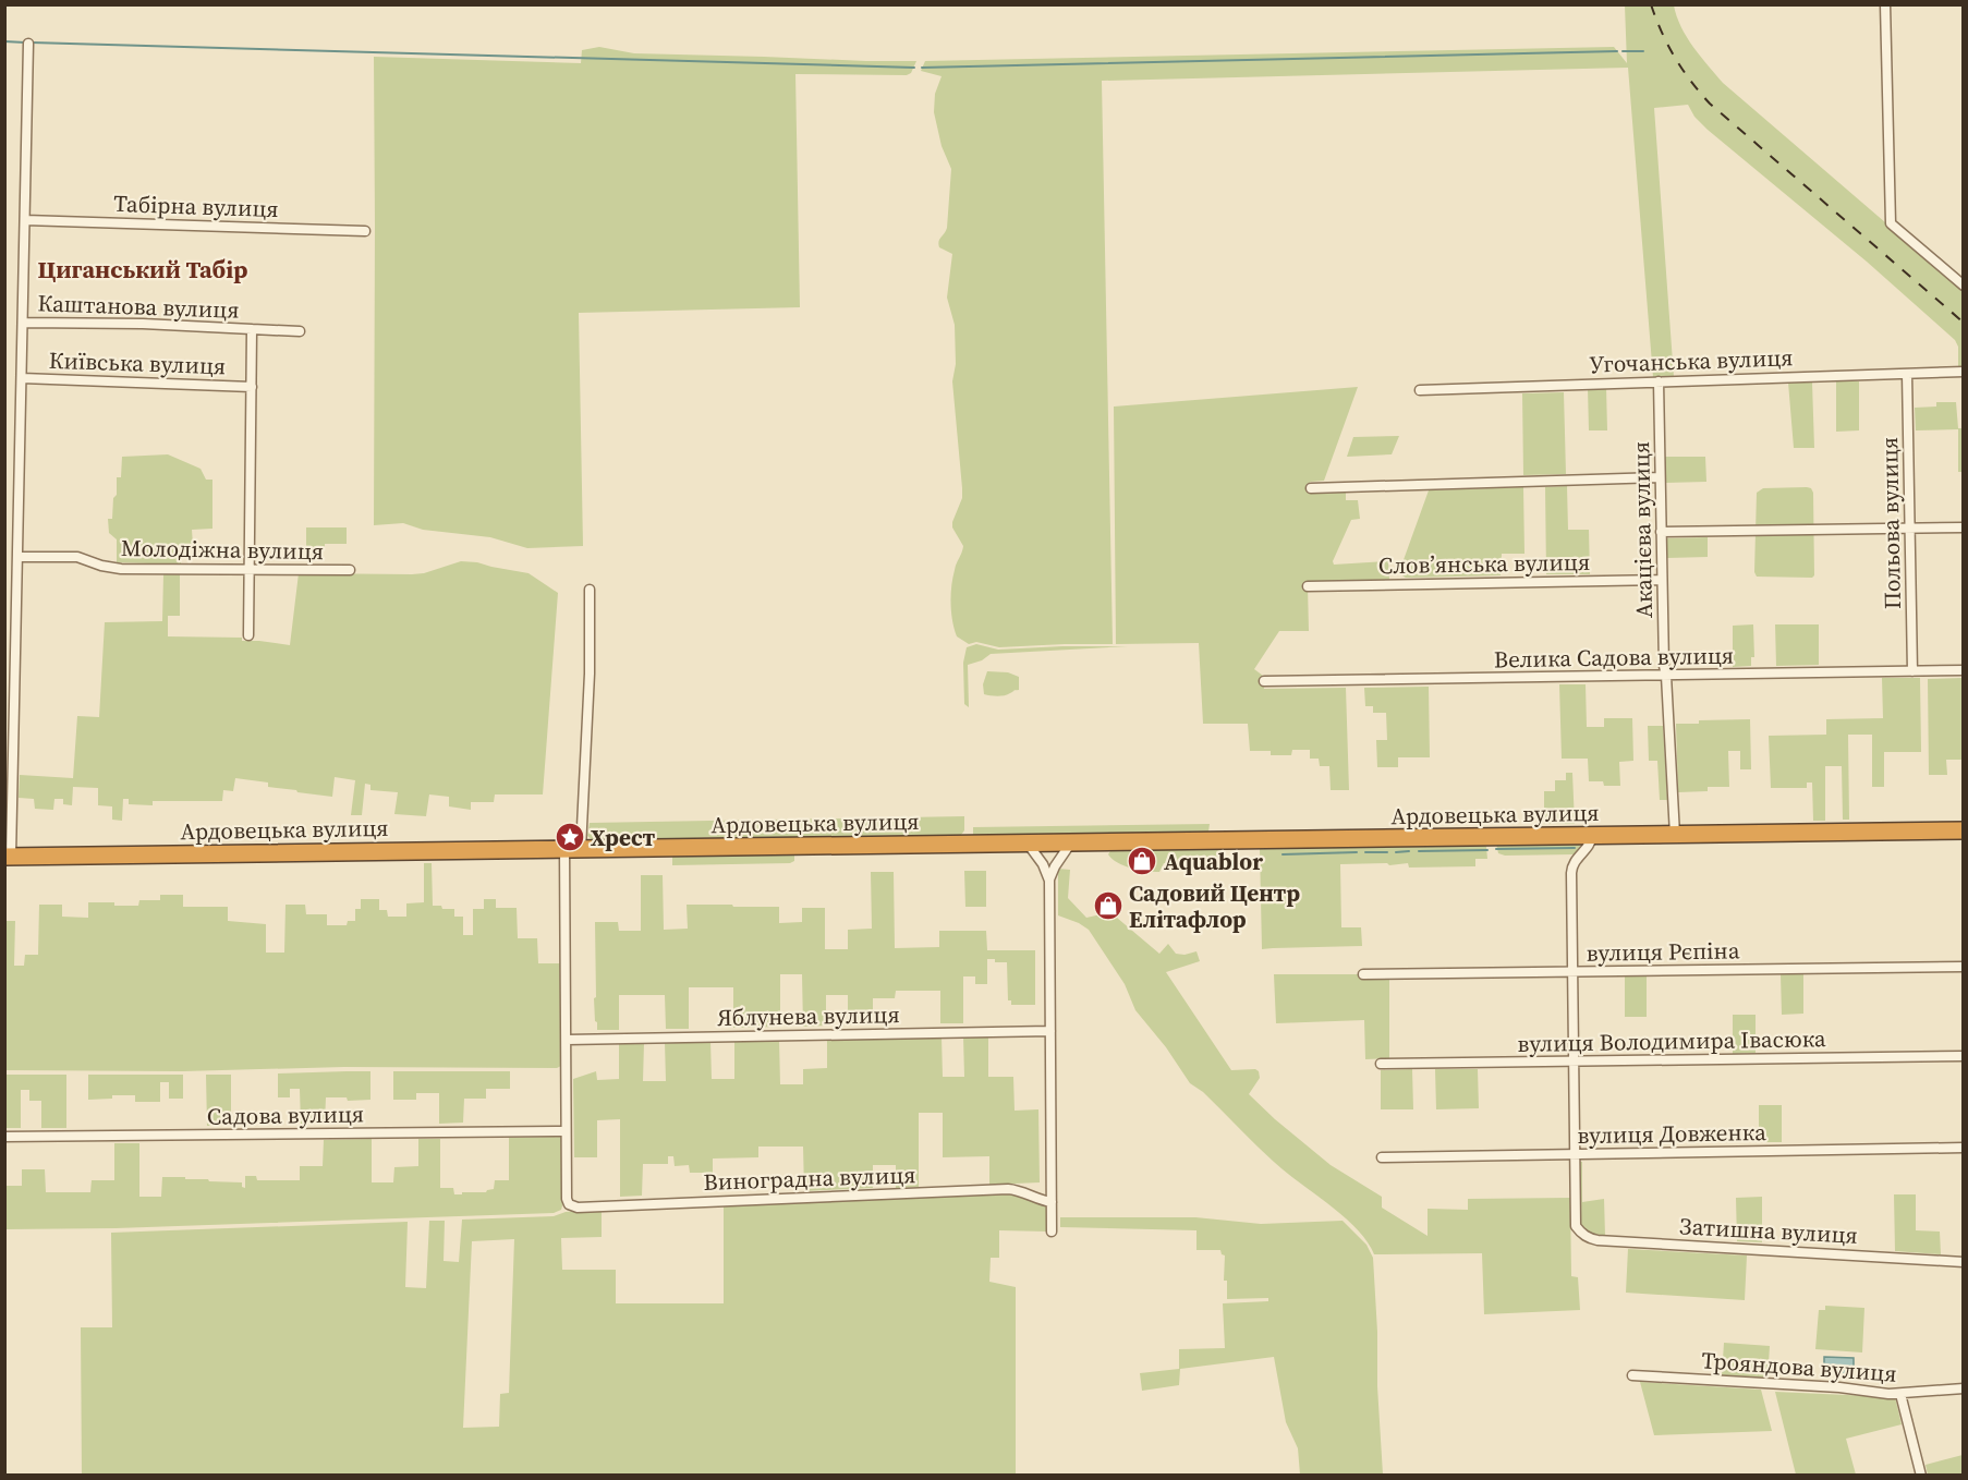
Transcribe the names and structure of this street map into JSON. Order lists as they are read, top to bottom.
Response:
{
  "streets": {
    "highway": ["Ардовецька вулиця"],
    "street": [
      "Табірна вулиця",
      "Каштанова вулиця",
      "Угочанська вулиця",
      "Київська вулиця",
      "Польова вулиця",
      "Акацієва вулиця",
      "Молодіжна вулиця",
      "Словʼянська вулиця",
      "Велика Садова вулиця",
      "вулиця Рєпіна",
      "Яблунева вулиця",
      "вулиця Володимира Івасюка",
      "Садова вулиця",
      "вулиця Довженка",
      "Виноградна вулиця",
      "Затишна вулиця",
      "Трояндова вулиця"
    ]
  },
  "crossings": [
    ["Каштанова вулиця", "Київська вулиця"],
    ["Каштанова вулиця", "Молодіжна вулиця"],
    ["Угочанська вулиця", "Польова вулиця"],
    ["Угочанська вулиця", "Акацієва вулиця"],
    ["Польова вулиця", "Велика Садова вулиця"],
    ["Акацієва вулиця", "Словʼянська вулиця"],
    ["Акацієва вулиця", "Велика Садова вулиця"],
    ["Акацієва вулиця", "Ардовецька вулиця"],
    ["Садова вулиця", "Виноградна вулиця"],
    ["вулиця Довженка", "Затишна вулиця"]
  ],
  "districts": ["Циганський Табір"],
  "places": {
    "place": ["Хрест"],
    "shop": ["Aquablor", "Садовий Центр Елітафлор"]
  }
}
